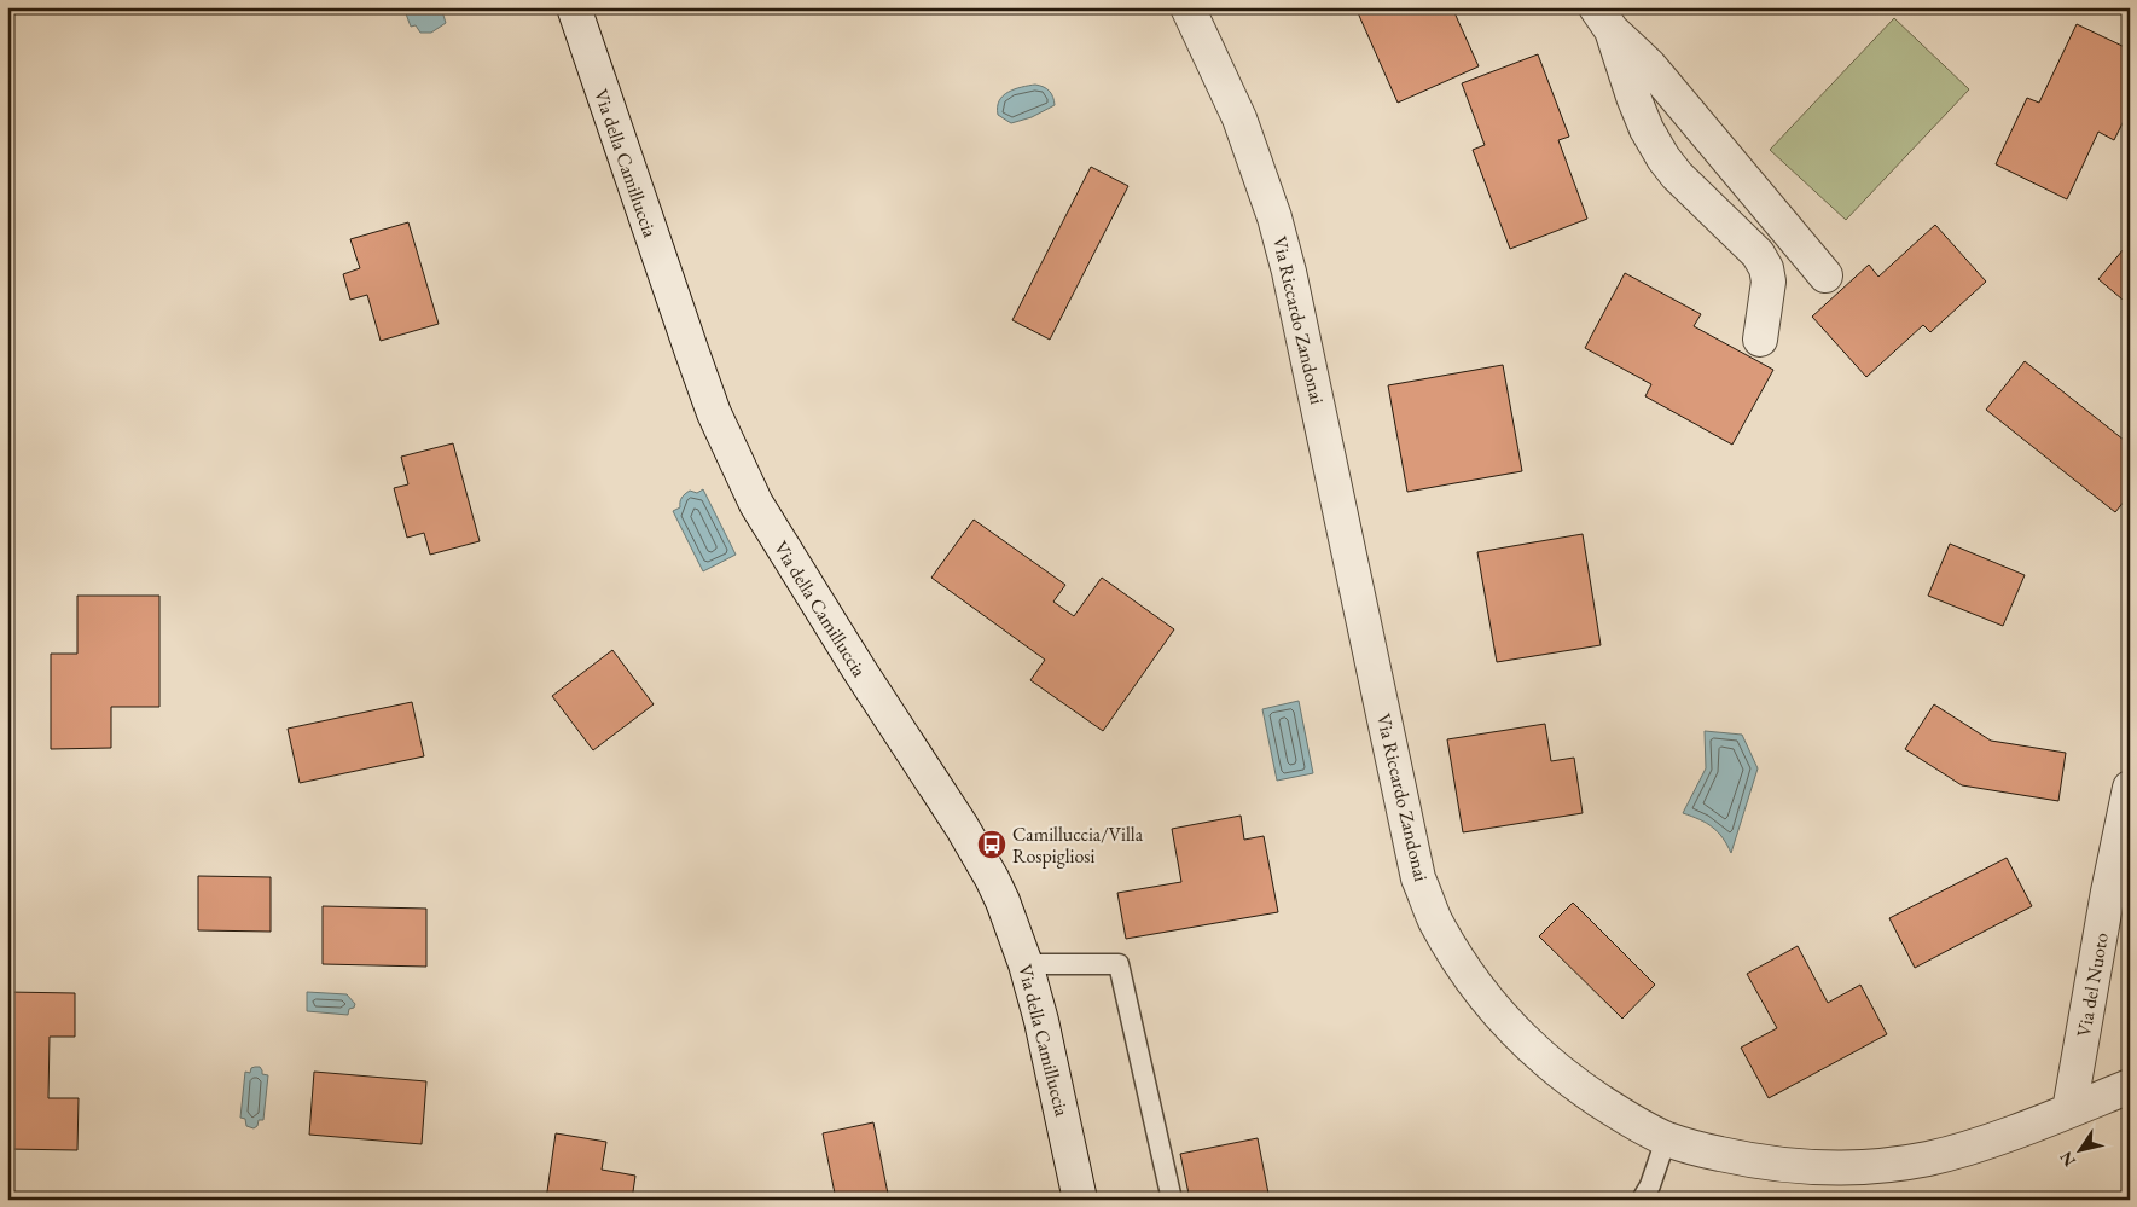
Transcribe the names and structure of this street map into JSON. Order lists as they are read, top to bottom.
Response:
{
  "streets": {
    "street": ["Via della Camilluccia", "Via Riccardo Zandonai", "Via del Nuoto"]
  },
  "crossings": [
    ["Via Riccardo Zandonai", "Via del Nuoto"]
  ],
  "places": {
    "bus stop": ["Camilluccia/Villa Rospigliosi"]
  },
  "north": "bottom left"
}
